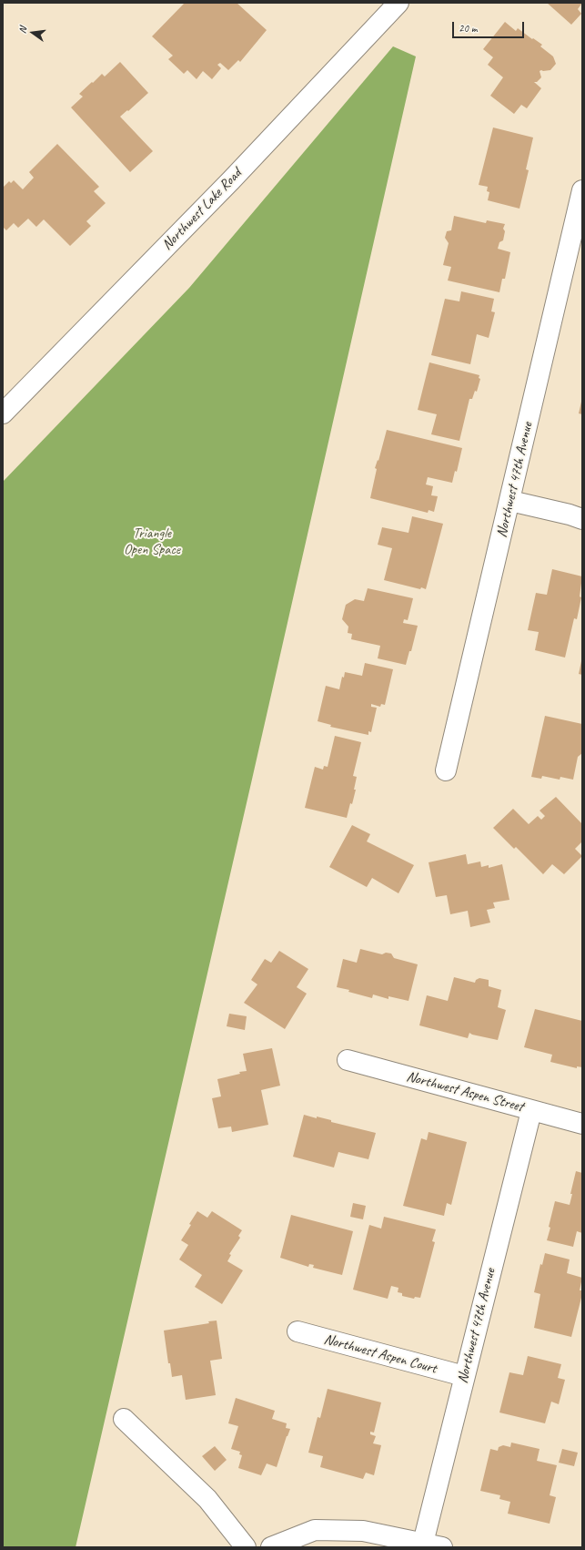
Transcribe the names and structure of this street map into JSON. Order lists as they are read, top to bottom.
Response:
{
  "streets": {
    "street": [
      "Northwest Lake Road",
      "Northwest 47th Avenue",
      "Northwest Aspen Street",
      "Northwest Aspen Court"
    ]
  },
  "crossings": [
    ["Northwest 47th Avenue", "Northwest Aspen Street"],
    ["Northwest 47th Avenue", "Northwest Aspen Court"]
  ],
  "parks": ["Triangle Open Space"],
  "scale_bar": "20 m",
  "north": "left"
}
